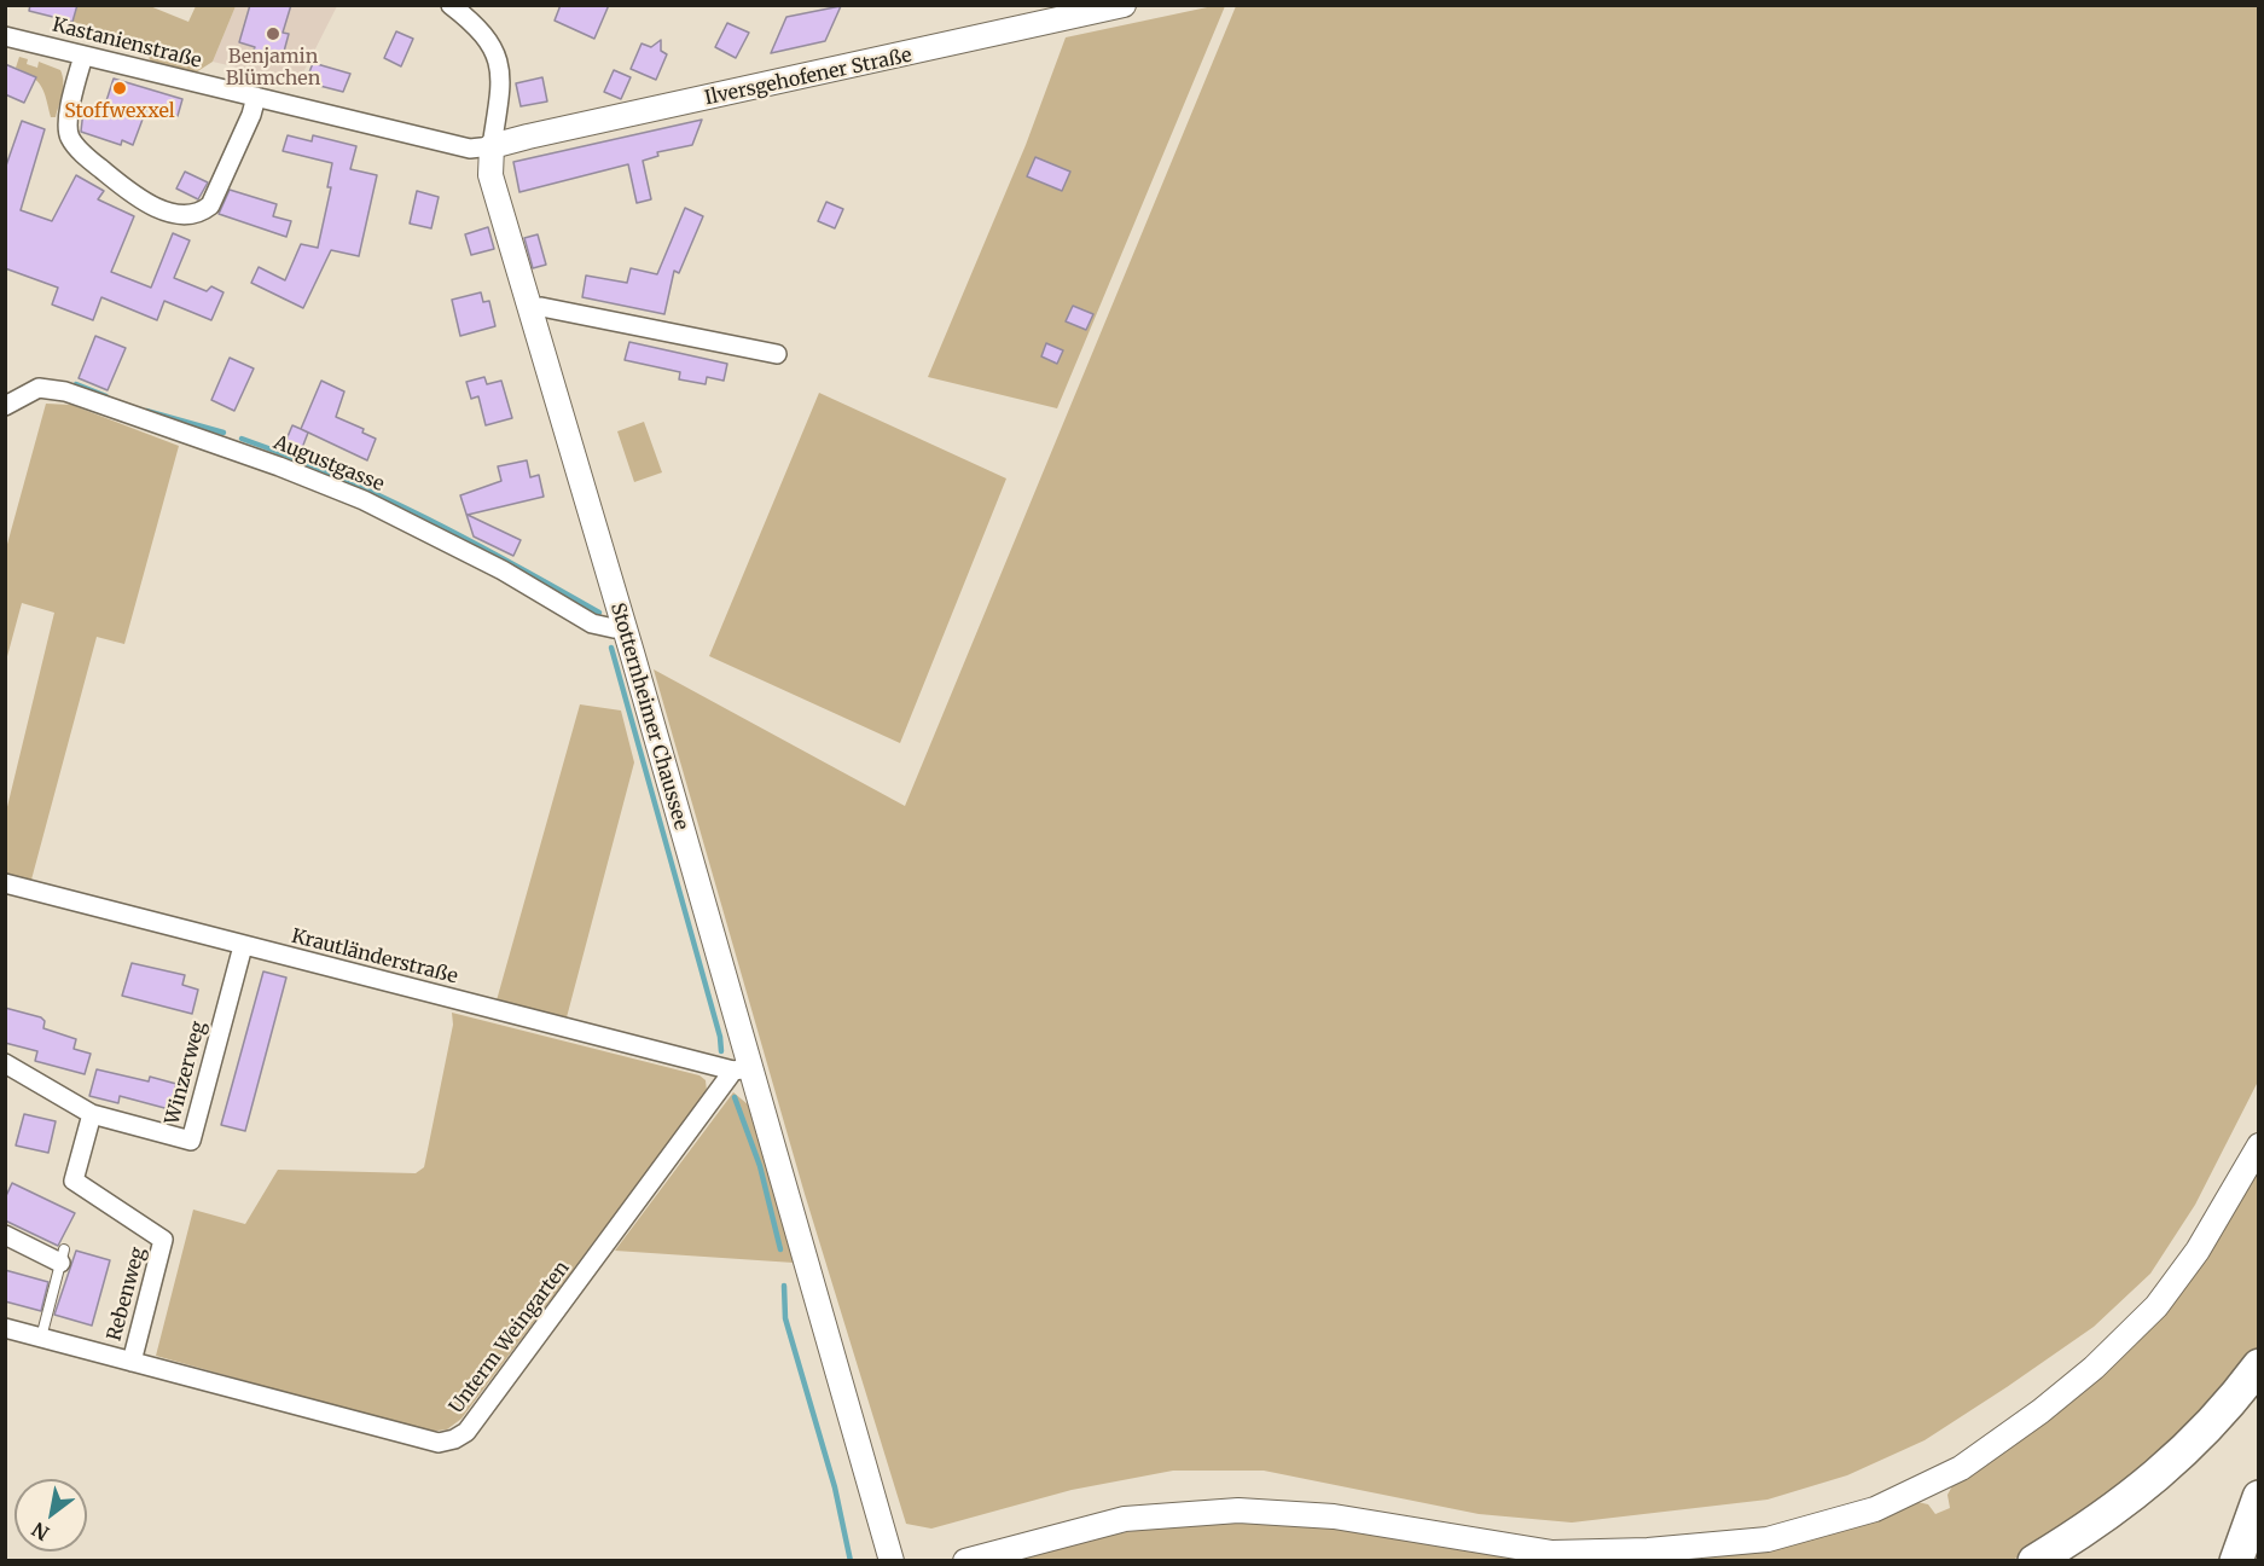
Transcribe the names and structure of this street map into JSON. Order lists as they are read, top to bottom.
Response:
{
  "streets": {
    "street": [
      "Kastanienstraße",
      "Ilversgehofener Straße",
      "Augustgasse",
      "Stotternheimer Chaussee",
      "Krautländerstraße",
      "Winzerweg",
      "Rebenweg",
      "Unterm Weingarten"
    ]
  },
  "crossings": [
    ["Kastanienstraße", "Ilversgehofener Straße"],
    ["Kastanienstraße", "Stotternheimer Chaussee"],
    ["Ilversgehofener Straße", "Stotternheimer Chaussee"],
    ["Augustgasse", "Stotternheimer Chaussee"],
    ["Stotternheimer Chaussee", "Krautländerstraße"],
    ["Stotternheimer Chaussee", "Unterm Weingarten"],
    ["Krautländerstraße", "Winzerweg"],
    ["Krautländerstraße", "Unterm Weingarten"],
    ["Winzerweg", "Rebenweg"],
    ["Rebenweg", "Unterm Weingarten"]
  ],
  "places": ["Benjamin Blümchen", "Stoffwexxel"],
  "north": "bottom left"
}
